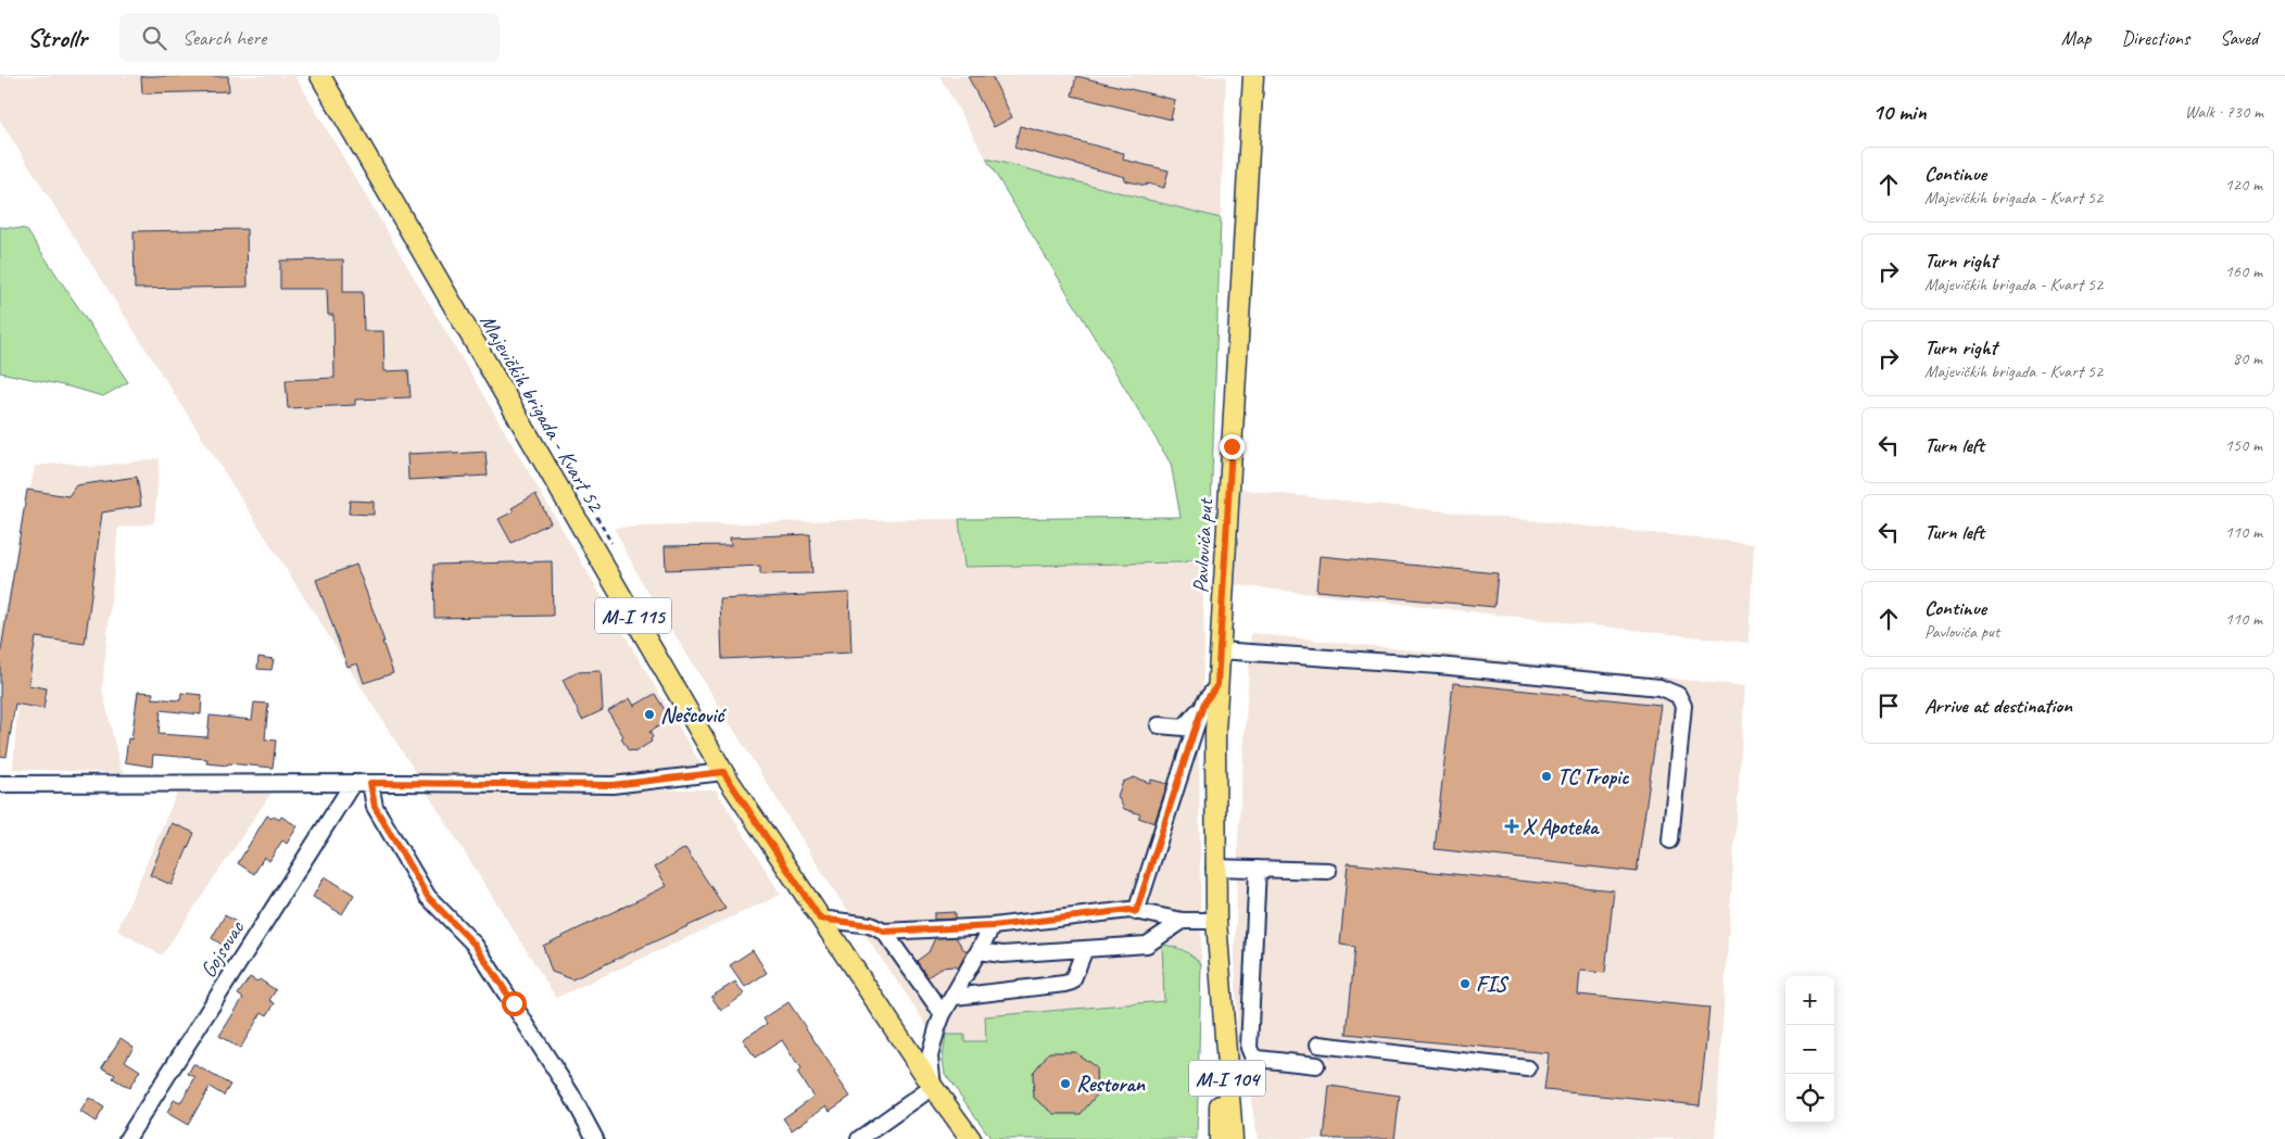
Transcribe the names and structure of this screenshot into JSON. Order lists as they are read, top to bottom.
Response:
{
  "streets": {
    "main road": [
      "Majevičkih brigada - Kvart 52",
      "Pavlovića put",
      "M-I 115",
      "M-I 104"
    ],
    "street": ["Gojsovac"]
  },
  "crossings": [
    ["Pavlovića put", "M-I 104"]
  ],
  "places": {
    "other": [
      "Nešcović",
      "TC Tropic",
      "FIS",
      "Restoran"
    ],
    "health": ["X Apoteka"]
  },
  "page": {
    "header": "Strollr",
    "search": "Search here",
    "nav": ["Map", "Directions", "Saved"],
    "heading": ["10 min", "Walk · 730 m"],
    "list": [
      ["Continue", "Majevičkih brigada - Kvart 52", "120 m"],
      ["Turn right", "Majevičkih brigada - Kvart 52", "160 m"],
      ["Turn right", "Majevičkih brigada - Kvart 52", "80 m"],
      ["Turn left", "150 m"],
      ["Turn left", "110 m"],
      ["Continue", "Pavlovića put", "110 m"],
      "Arrive at destination"
    ],
    "map_buttons": ["+", "−"]
  }
}
